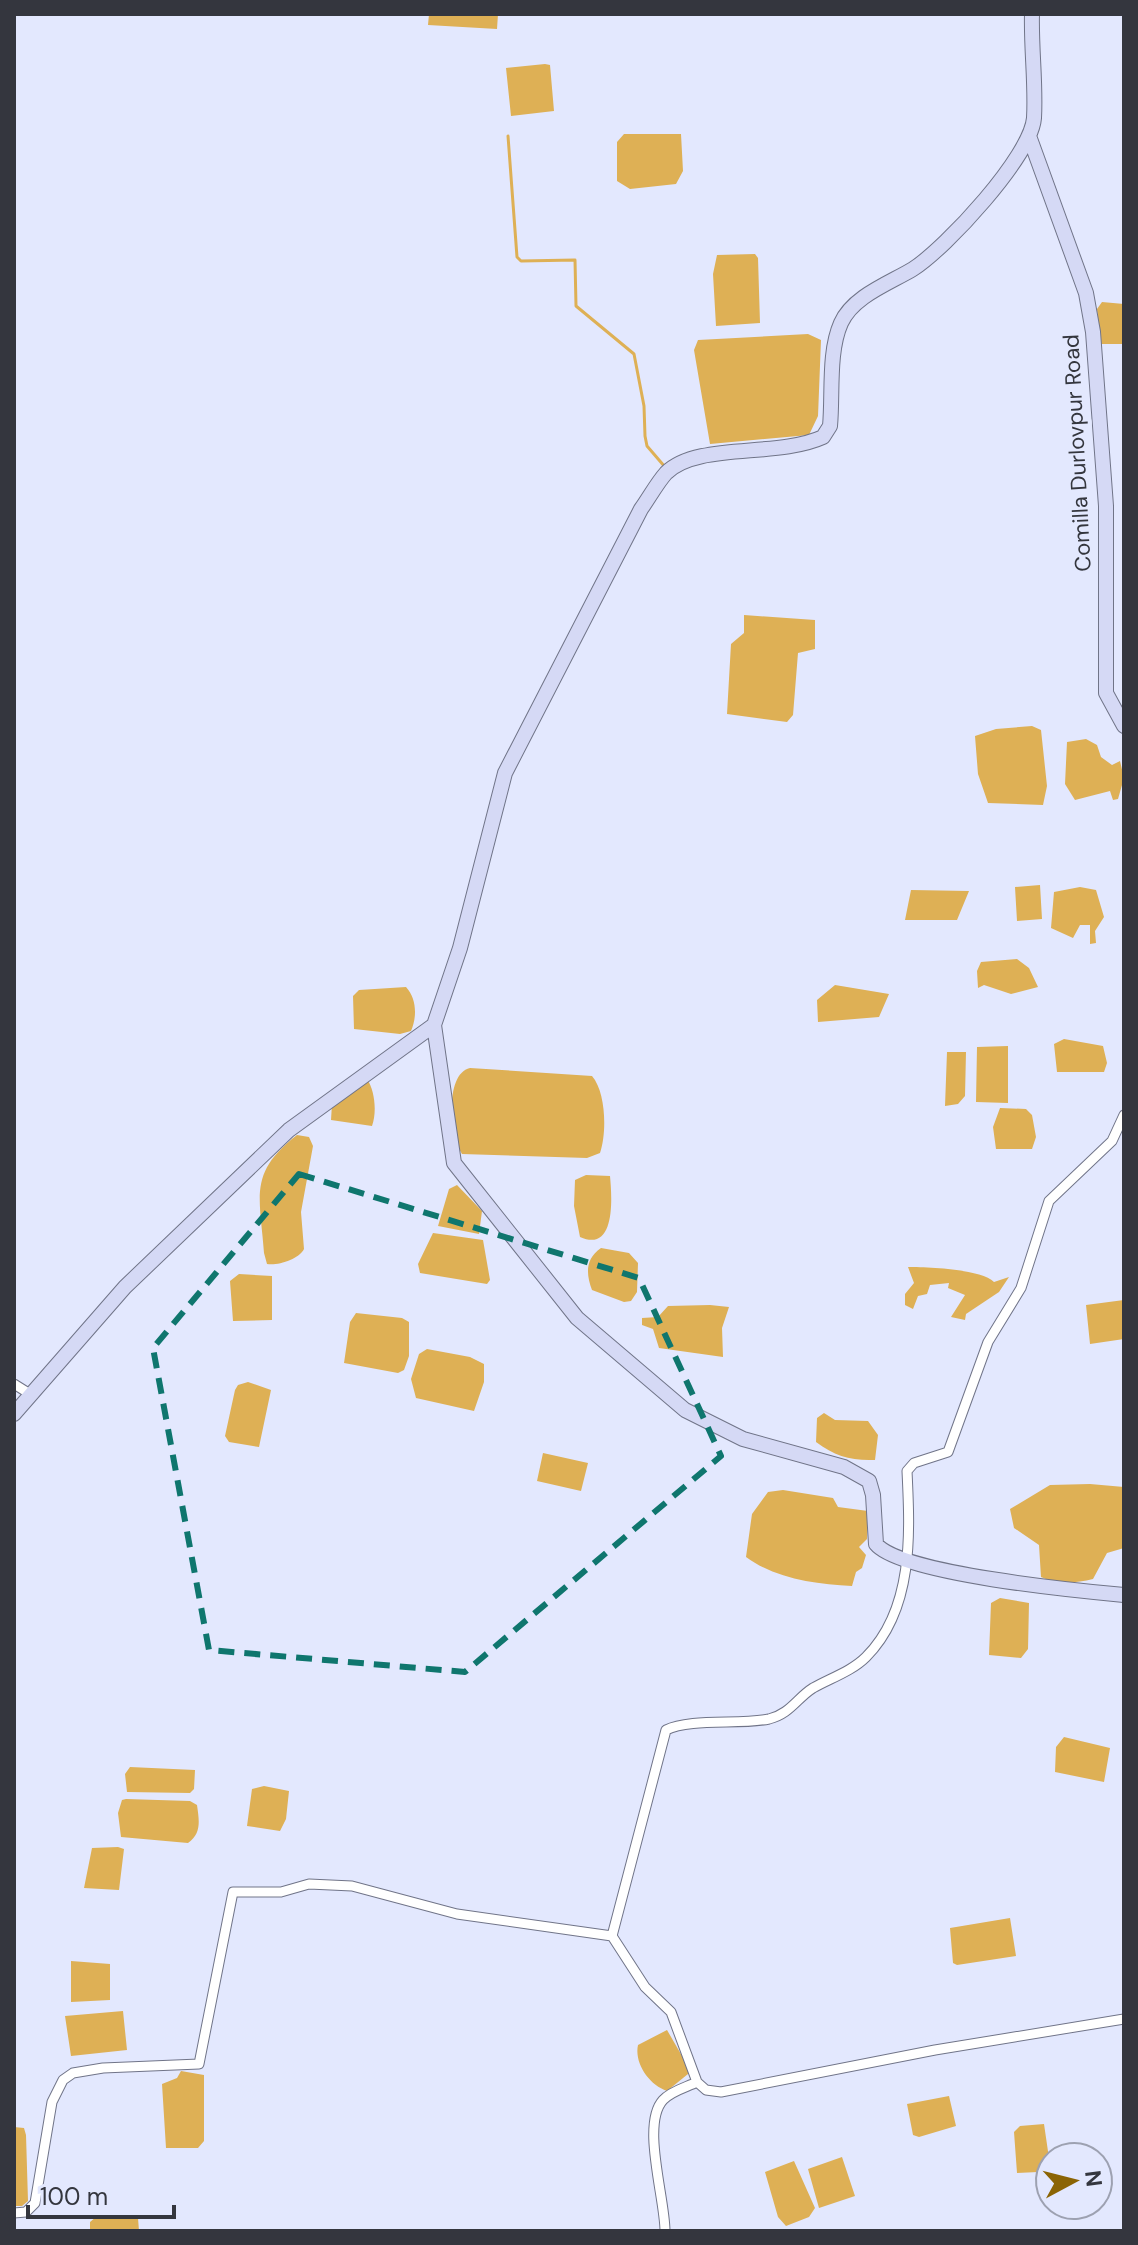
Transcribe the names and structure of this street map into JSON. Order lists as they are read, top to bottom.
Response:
{
  "streets": {
    "main road": ["Comilla Durlovpur Road"]
  },
  "scale_bar": "100 m",
  "north": "right"
}
